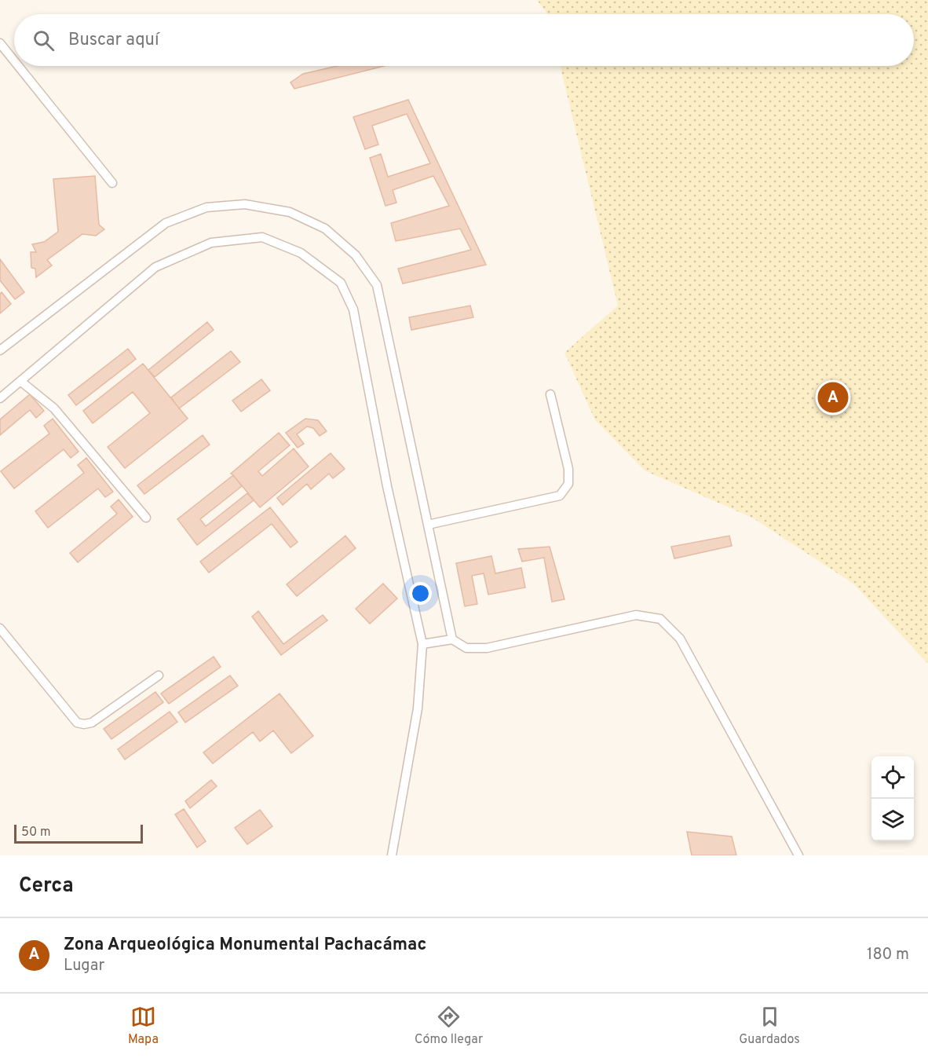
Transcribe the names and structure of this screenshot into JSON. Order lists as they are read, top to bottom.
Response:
{
  "scale_bar": "50 m",
  "page": {
    "search": "Buscar aquí",
    "pins": "A",
    "scale": "50 m",
    "heading": "Cerca",
    "list": [
      {
        "mark": "A",
        "name": "Zona Arqueológica Monumental Pachacámac",
        "note": "Lugar",
        "value": "180 m"
      }
    ],
    "nav": ["Mapa", "Cómo llegar", "Guardados"]
  }
}
